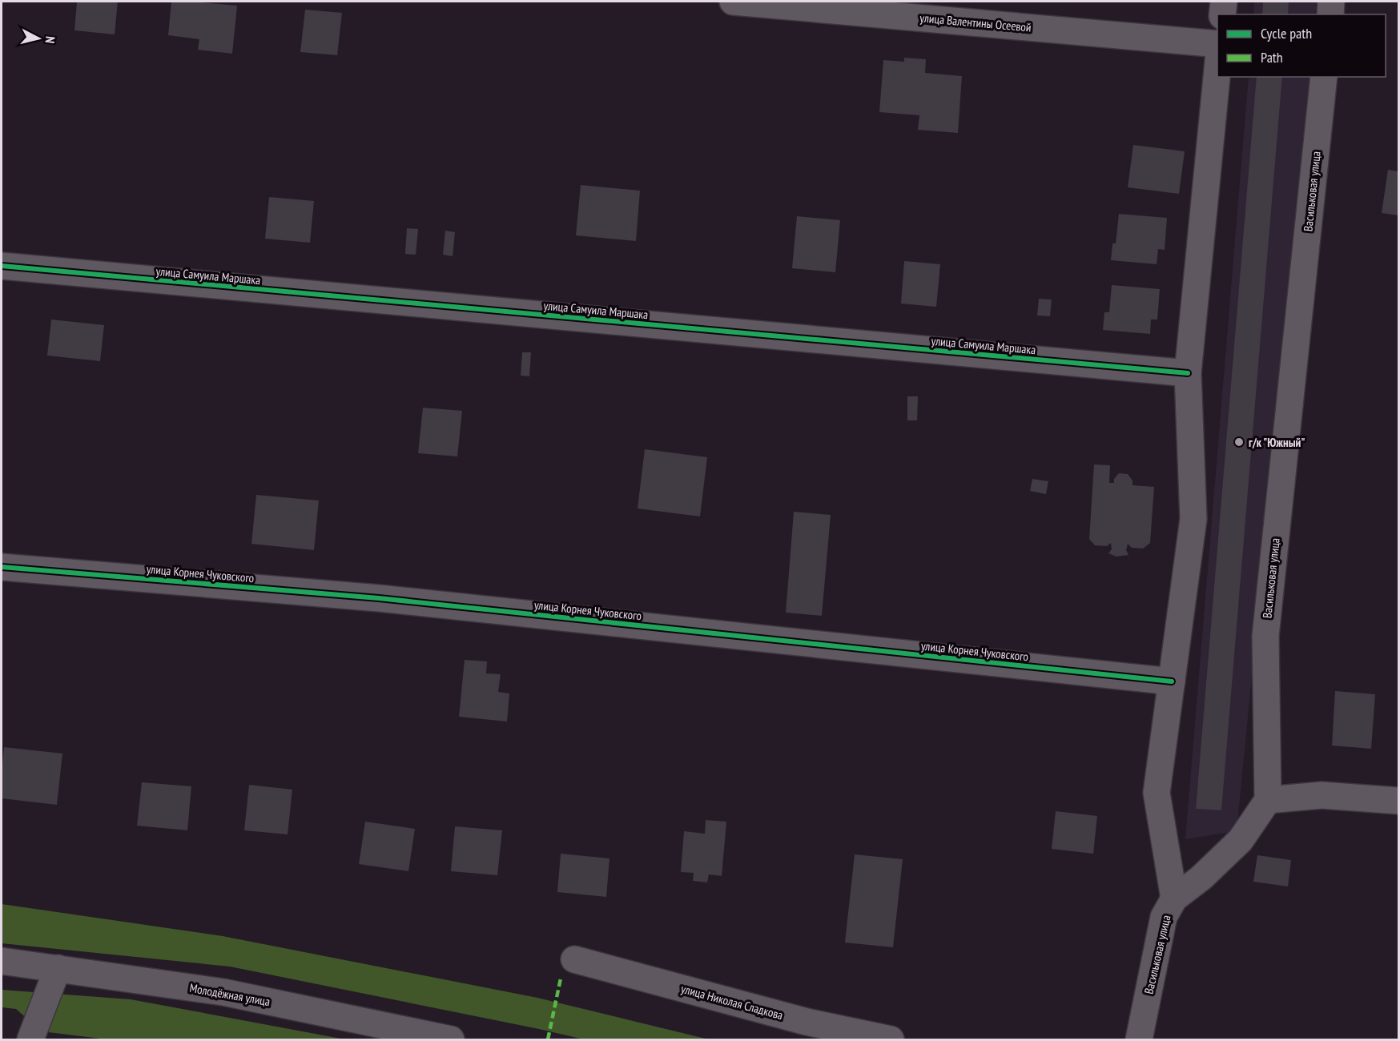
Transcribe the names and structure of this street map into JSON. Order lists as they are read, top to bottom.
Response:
{
  "streets": {
    "street": [
      "улица Валентины Осеевой",
      "Васильковая улица",
      "улица Самуила Маршака",
      "улица Корнея Чуковского",
      "Молодёжная улица",
      "улица Николая Сладкова"
    ]
  },
  "places": ["г/к \"Южный\""],
  "legend": ["Cycle path", "Path"],
  "north": "right"
}
